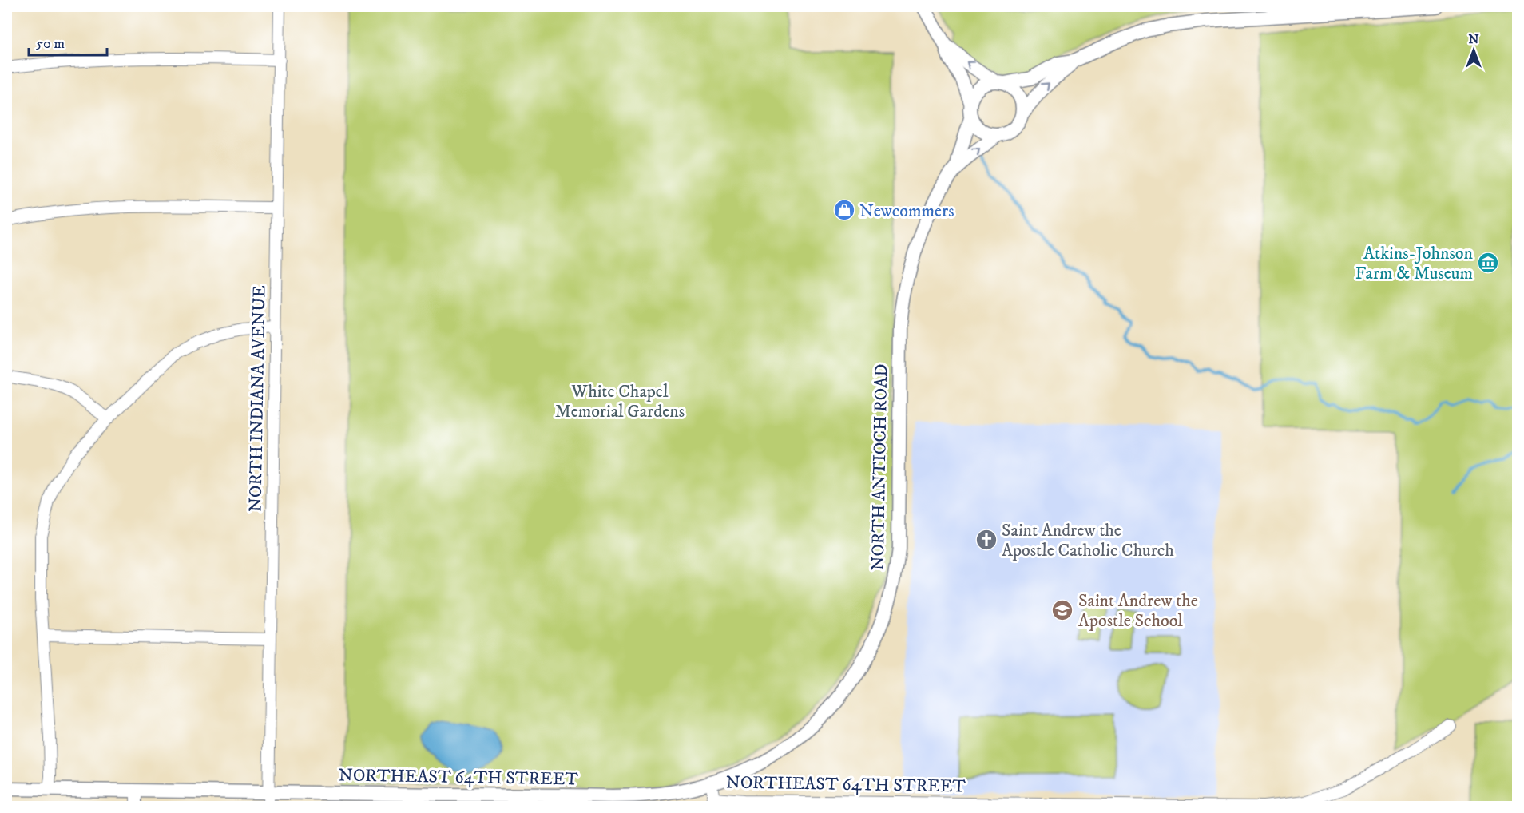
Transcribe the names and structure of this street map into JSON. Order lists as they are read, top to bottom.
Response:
{
  "streets": {
    "street": ["NORTH INDIANA AVENUE", "NORTH ANTIOCH ROAD", "NORTHEAST 64TH STREET"]
  },
  "crossings": [
    ["NORTH INDIANA AVENUE", "NORTHEAST 64TH STREET"],
    ["NORTH ANTIOCH ROAD", "NORTHEAST 64TH STREET"]
  ],
  "parks": ["White Chapel Memorial Gardens"],
  "places": {
    "shop": ["Newcommers"],
    "museum": ["Atkins-Johnson Farm & Museum"],
    "church": ["Saint Andrew the Apostle Catholic Church"],
    "school or university": ["Saint Andrew the Apostle School"]
  },
  "scale_bar": "50 m",
  "north": "top"
}
